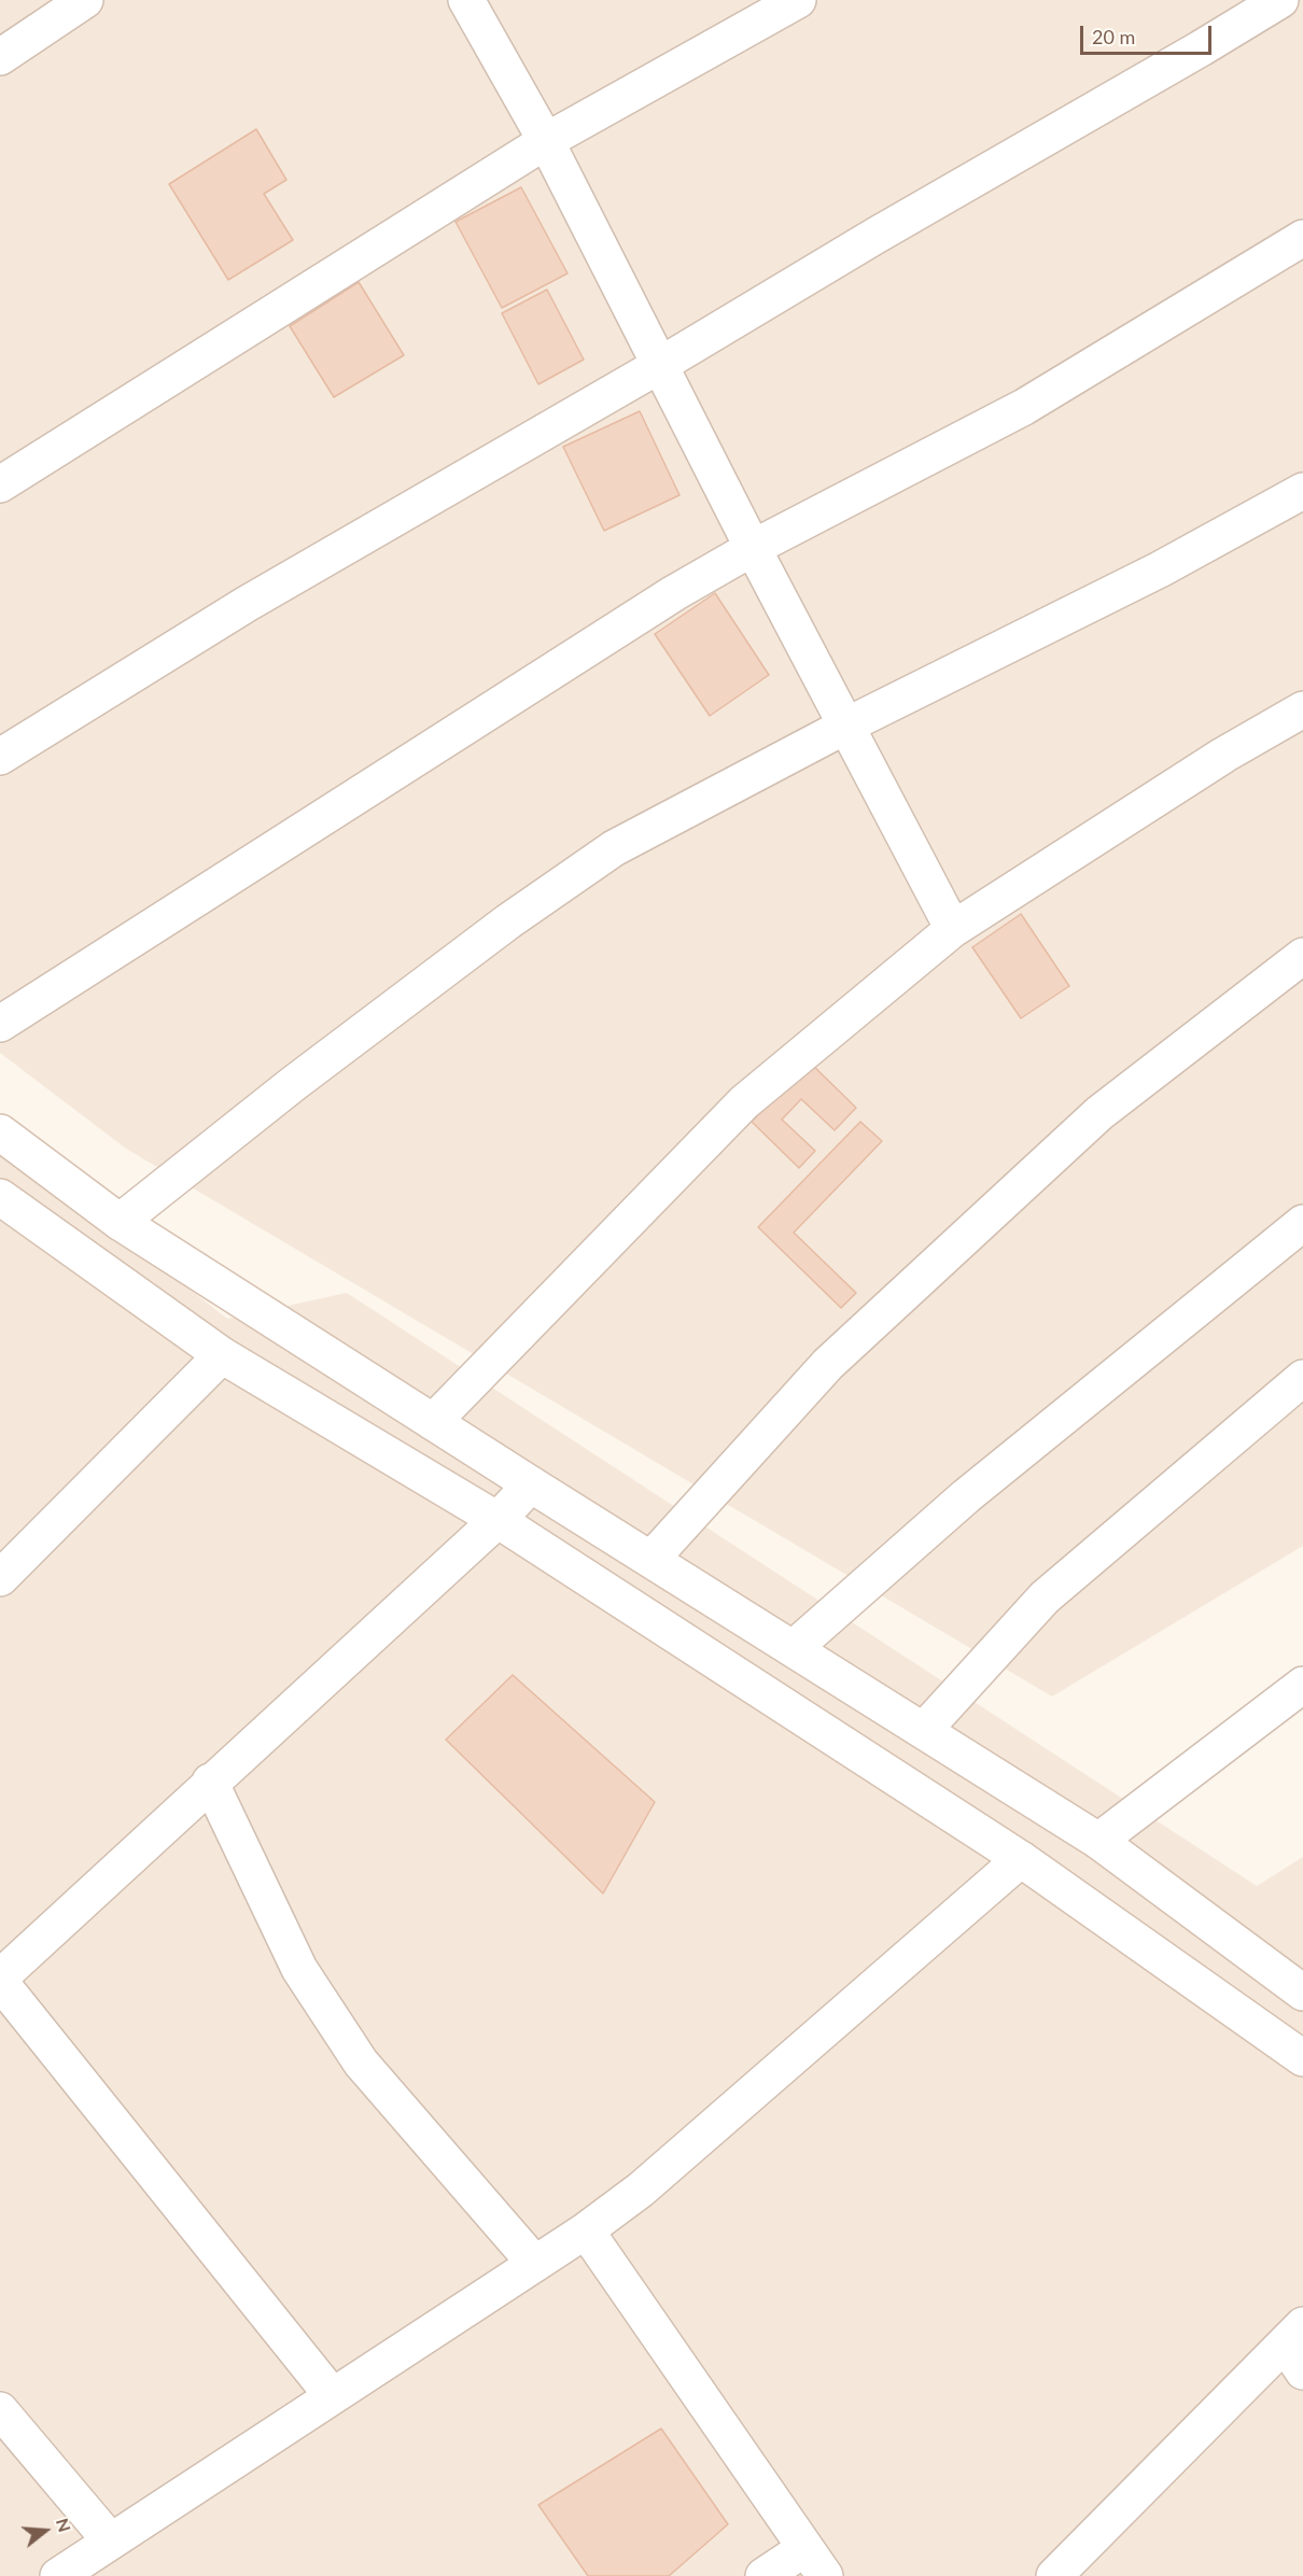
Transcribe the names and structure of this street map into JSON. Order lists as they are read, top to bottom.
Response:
{
  "scale_bar": "20 m",
  "north": "right"
}
